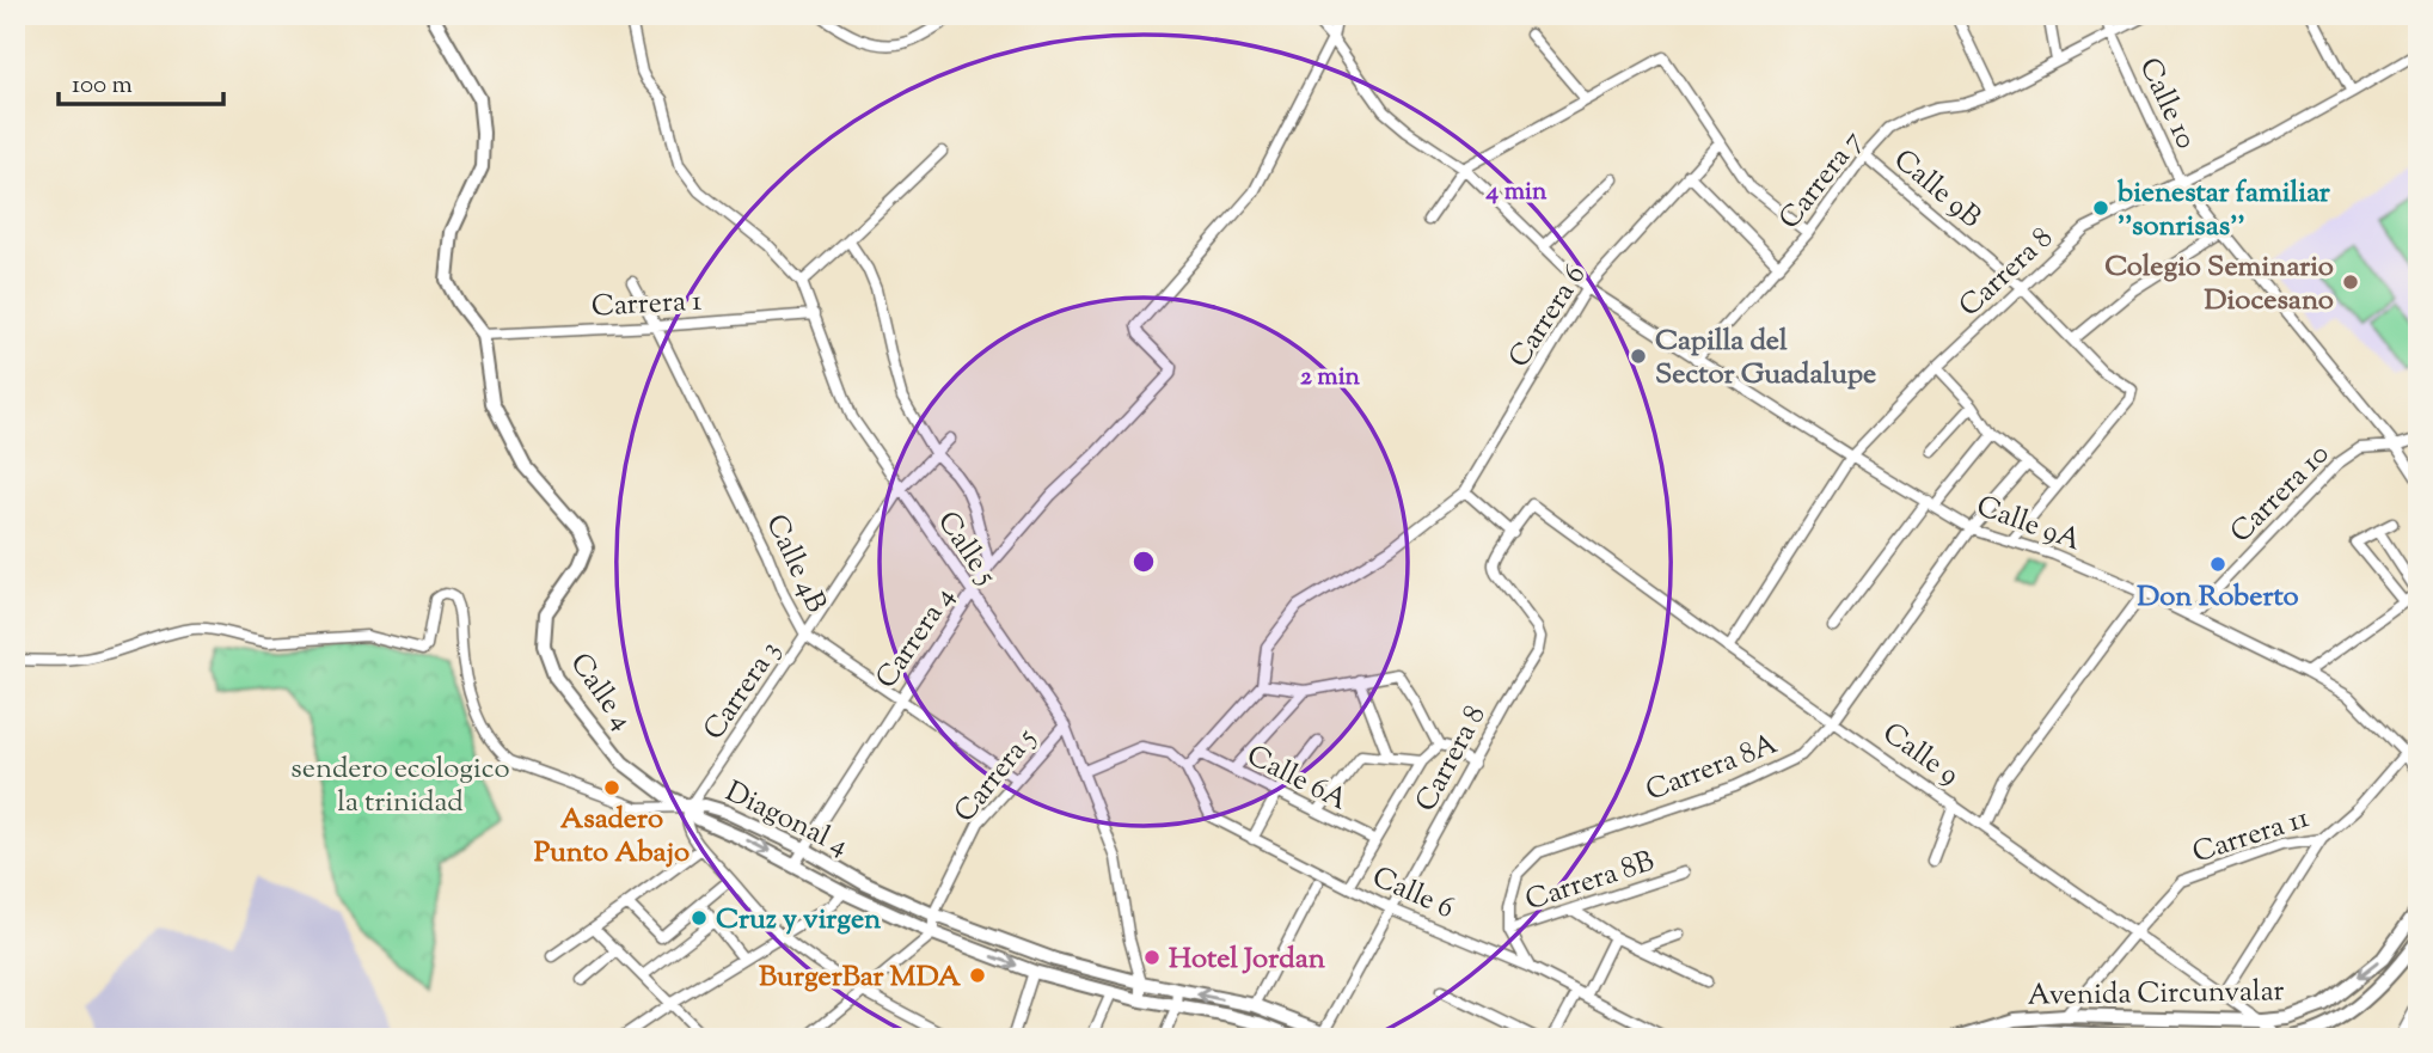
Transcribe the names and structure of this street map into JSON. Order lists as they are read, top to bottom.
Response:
{
  "streets": {
    "street": [
      "Calle 10",
      "Carrera 7",
      "Calle 9B",
      "Carrera 8",
      "Carrera 1",
      "Carrera 6",
      "Carrera 10",
      "Calle 9A",
      "Calle 5",
      "Calle 4B",
      "Carrera 4",
      "Carrera 3",
      "Calle 4",
      "Calle 9",
      "Carrera 8A",
      "Carrera 5",
      "Calle 6A",
      "Diagonal 4",
      "Carrera 11",
      "Carrera 8B",
      "Calle 6",
      "Avenida Circunvalar"
    ]
  },
  "crossings": [
    ["Calle 10", "Carrera 7"],
    ["Calle 10", "Carrera 8"],
    ["Calle 10", "Carrera 10"],
    ["Carrera 7", "Calle 9B"],
    ["Carrera 7", "Calle 9A"],
    ["Calle 9B", "Carrera 8"],
    ["Calle 9B", "Calle 9A"],
    ["Carrera 8", "Calle 9A"],
    ["Carrera 8", "Calle 9"],
    ["Carrera 8", "Diagonal 4"],
    ["Carrera 8", "Calle 6"],
    ["Carrera 1", "Calle 5"],
    ["Carrera 1", "Calle 4B"],
    ["Carrera 1", "Calle 4"],
    ["Carrera 6", "Calle 9A"],
    ["Carrera 10", "Calle 9A"],
    ["Calle 9A", "Carrera 4"],
    ["Calle 9A", "Carrera 8A"],
    ["Calle 9A", "Carrera 11"],
    ["Calle 5", "Carrera 4"],
    ["Calle 5", "Carrera 3"],
    ["Calle 5", "Carrera 5"],
    ["Calle 5", "Diagonal 4"],
    ["Calle 5", "Calle 6"],
    ["Calle 4B", "Carrera 4"],
    ["Calle 4B", "Carrera 3"],
    ["Calle 4B", "Carrera 5"],
    ["Carrera 4", "Diagonal 4"],
    ["Carrera 3", "Calle 4"],
    ["Carrera 3", "Diagonal 4"],
    ["Calle 4", "Diagonal 4"],
    ["Calle 9", "Carrera 8A"],
    ["Calle 9", "Carrera 11"],
    ["Calle 9", "Avenida Circunvalar"],
    ["Carrera 8A", "Carrera 8B"],
    ["Carrera 5", "Diagonal 4"],
    ["Calle 6A", "Calle 6"],
    ["Carrera 11", "Avenida Circunvalar"]
  ],
  "parks": ["sendero ecologico la trinidad"],
  "places": [
    "bienestar familiar ''sonrisas''",
    "Colegio Seminario Diocesano",
    "Capilla del Sector Guadalupe",
    "Don Roberto",
    "Asadero Punto Abajo",
    "Cruz y virgen",
    "Hotel Jordan",
    "BurgerBar MDA"
  ],
  "scale_bar": "100 m",
  "rings": ["4 min", "2 min"]
}
